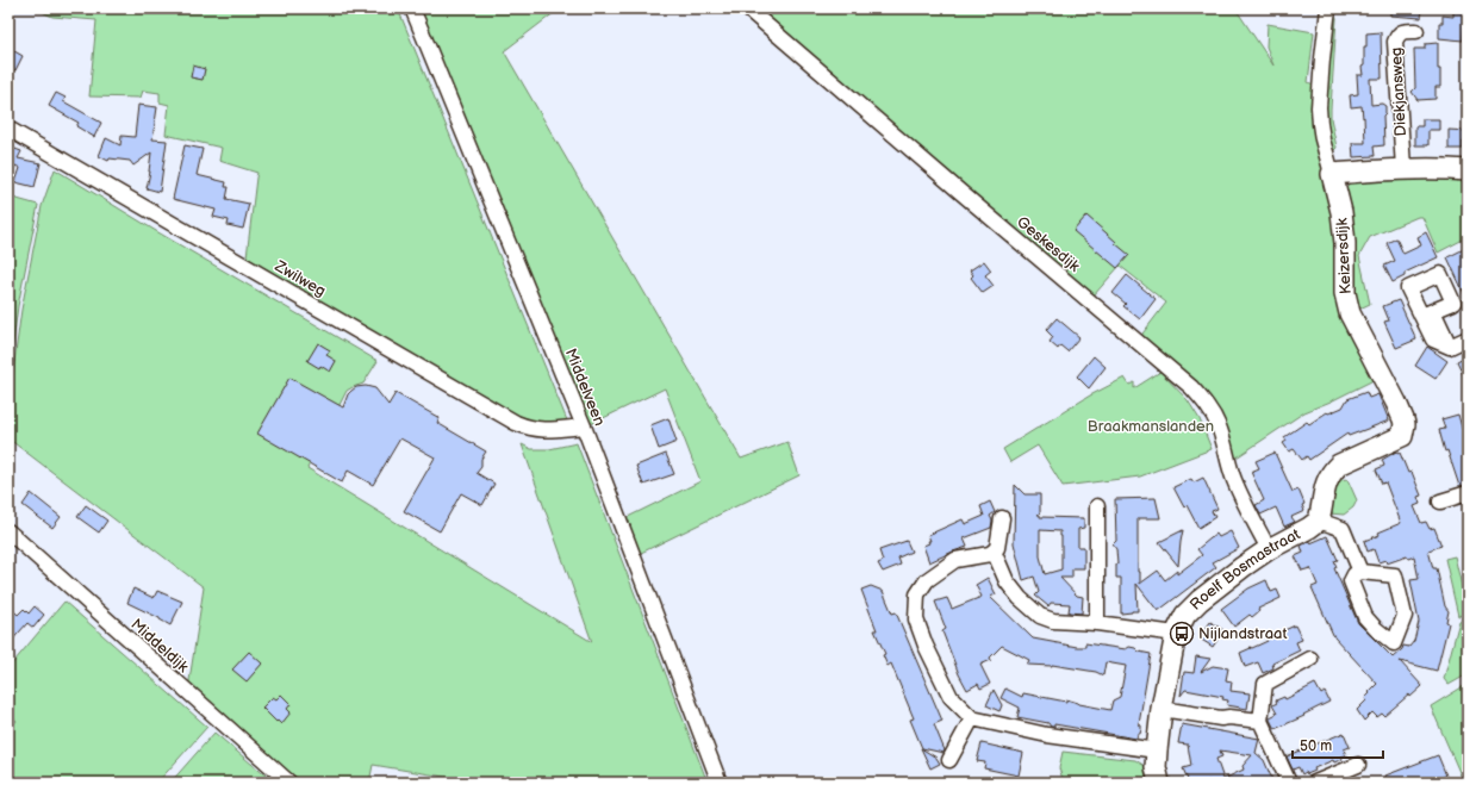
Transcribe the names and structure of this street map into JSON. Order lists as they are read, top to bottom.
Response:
{
  "streets": {
    "street": [
      "Diekjansweg",
      "Geskesdijk",
      "Keizersdijk",
      "Zwilweg",
      "Middelveen",
      "Roelf Bosmastraat",
      "Middeldijk"
    ]
  },
  "crossings": [
    ["Geskesdijk", "Roelf Bosmastraat"],
    ["Keizersdijk", "Roelf Bosmastraat"],
    ["Zwilweg", "Middelveen"]
  ],
  "parks": ["Braakmanslanden"],
  "places": {
    "bus stop": ["Nijlandstraat"]
  },
  "scale_bar": "50 m"
}
